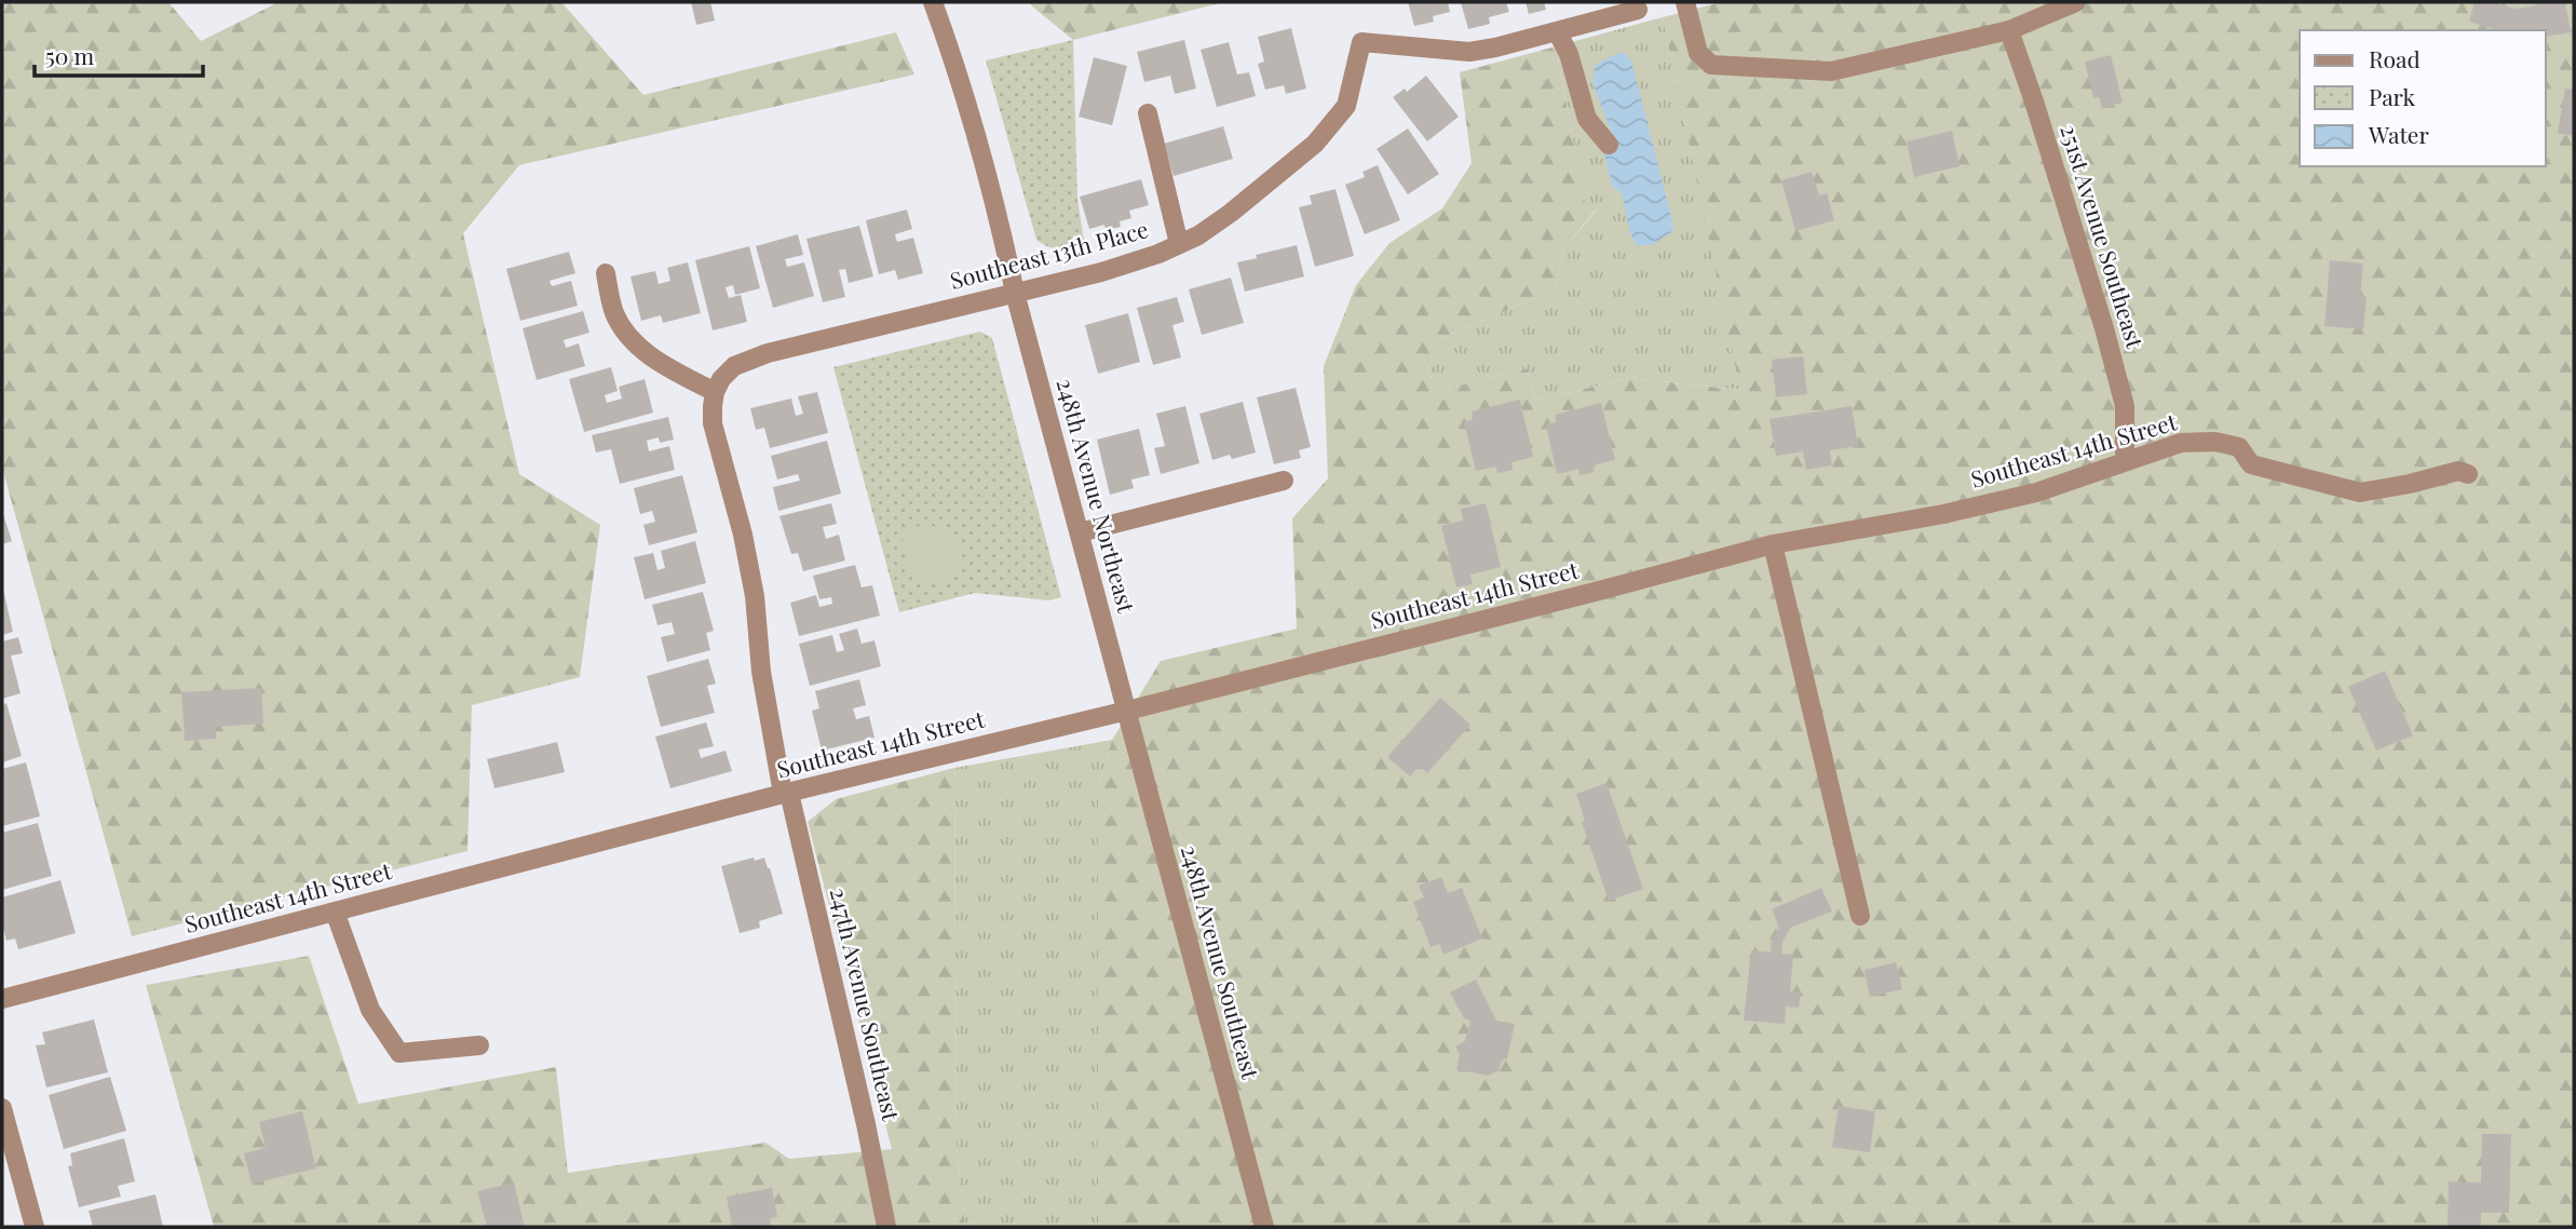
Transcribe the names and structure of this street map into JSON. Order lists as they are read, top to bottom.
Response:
{
  "streets": {
    "street": [
      "251st Avenue Southeast",
      "Southeast 13th Place",
      "Southeast 14th Street",
      "248th Avenue Northeast",
      "248th Avenue Southeast",
      "247th Avenue Southeast"
    ]
  },
  "crossings": [
    ["251st Avenue Southeast", "Southeast 14th Street"],
    ["Southeast 13th Place", "248th Avenue Northeast"],
    ["Southeast 13th Place", "247th Avenue Southeast"],
    ["Southeast 14th Street", "248th Avenue Northeast"],
    ["Southeast 14th Street", "248th Avenue Southeast"],
    ["Southeast 14th Street", "247th Avenue Southeast"],
    ["248th Avenue Northeast", "248th Avenue Southeast"]
  ],
  "legend": ["Road", "Park", "Water"],
  "scale_bar": "50 m"
}
